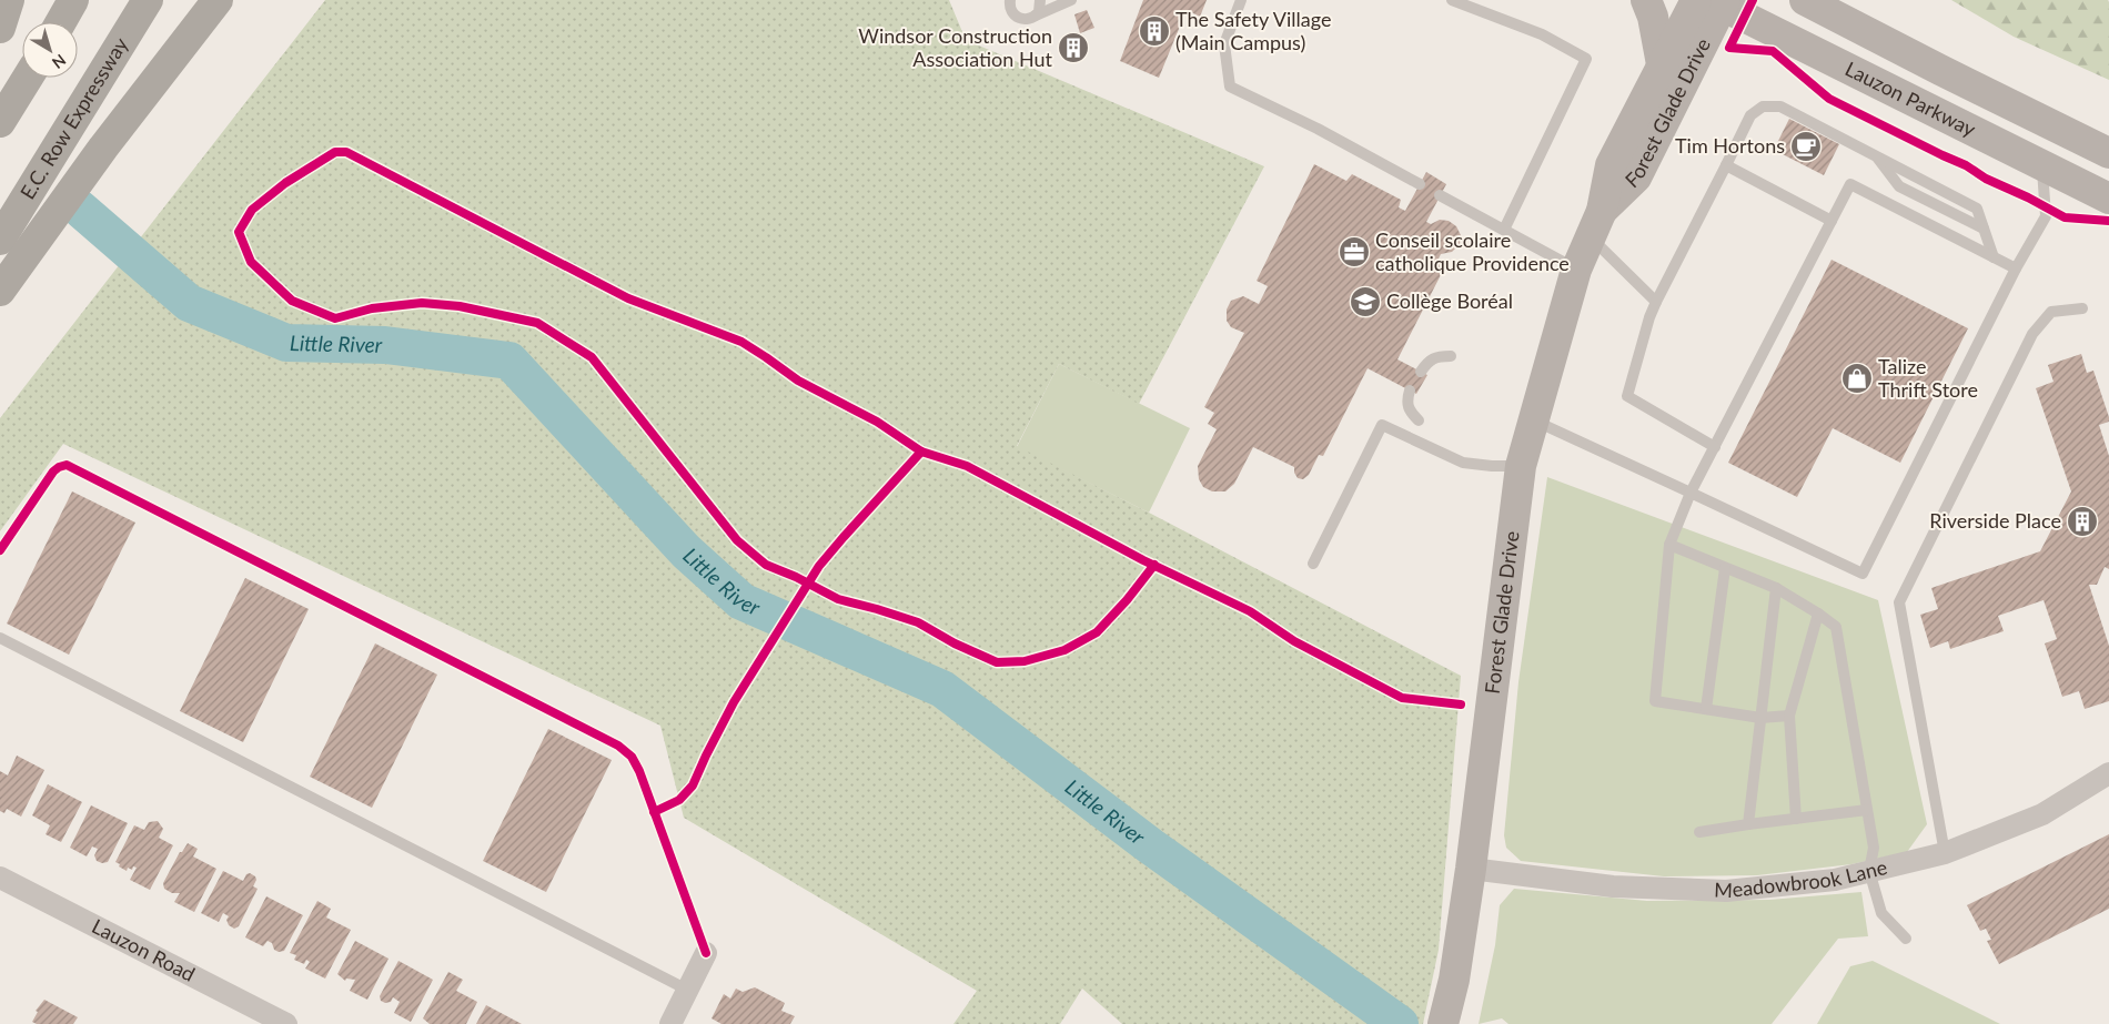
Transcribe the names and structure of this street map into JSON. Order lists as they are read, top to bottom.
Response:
{
  "streets": {
    "highway": ["E.C. Row Expressway"],
    "street": [
      "Lauzon Parkway",
      "Forest Glade Drive",
      "Meadowbrook Lane",
      "Lauzon Road"
    ]
  },
  "crossings": [
    ["Lauzon Parkway", "Forest Glade Drive"],
    ["Forest Glade Drive", "Meadowbrook Lane"]
  ],
  "water": ["Little River"],
  "places": {
    "building": ["The Safety Village (Main Campus)", "Windsor Construction Association Hut", "Riverside Place"],
    "cafe": ["Tim Hortons"],
    "office": ["Conseil scolaire catholique Providence"],
    "school or university": ["Collège Boréal"],
    "shop": ["Talize Thrift Store"]
  },
  "north": "bottom right"
}
